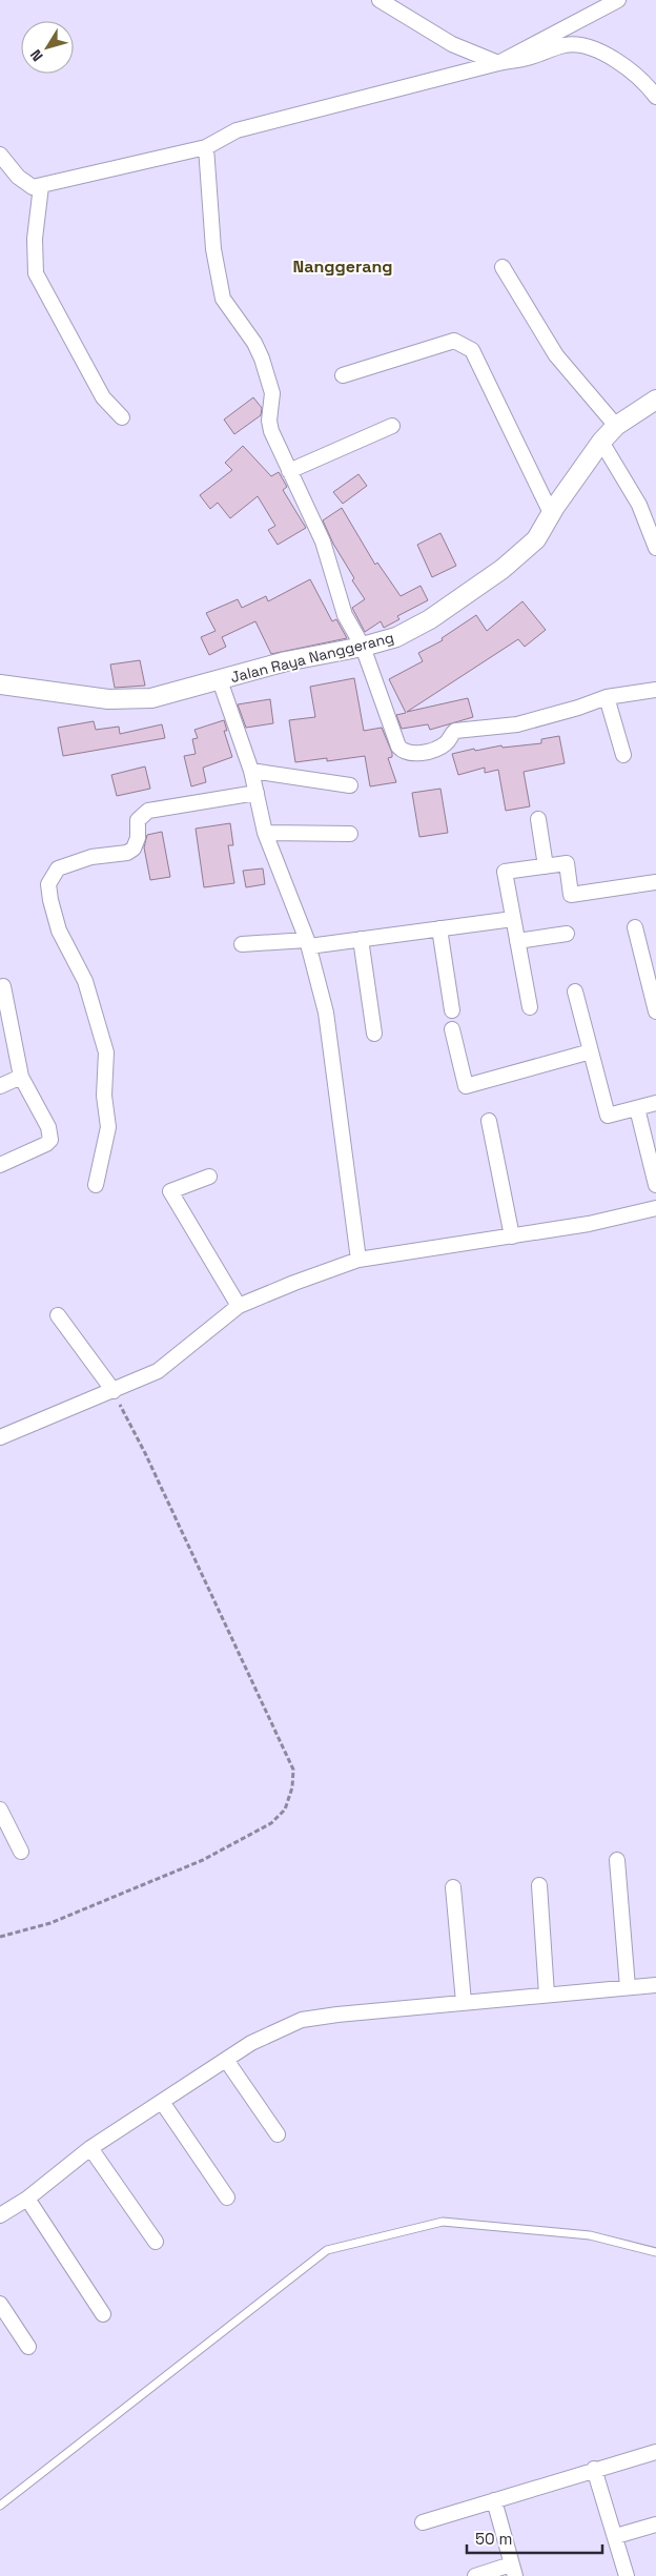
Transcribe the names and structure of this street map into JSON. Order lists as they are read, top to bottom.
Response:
{
  "streets": {
    "street": ["Jalan Raya Nanggerang"]
  },
  "districts": ["Nanggerang"],
  "scale_bar": "50 m",
  "north": "bottom left"
}
